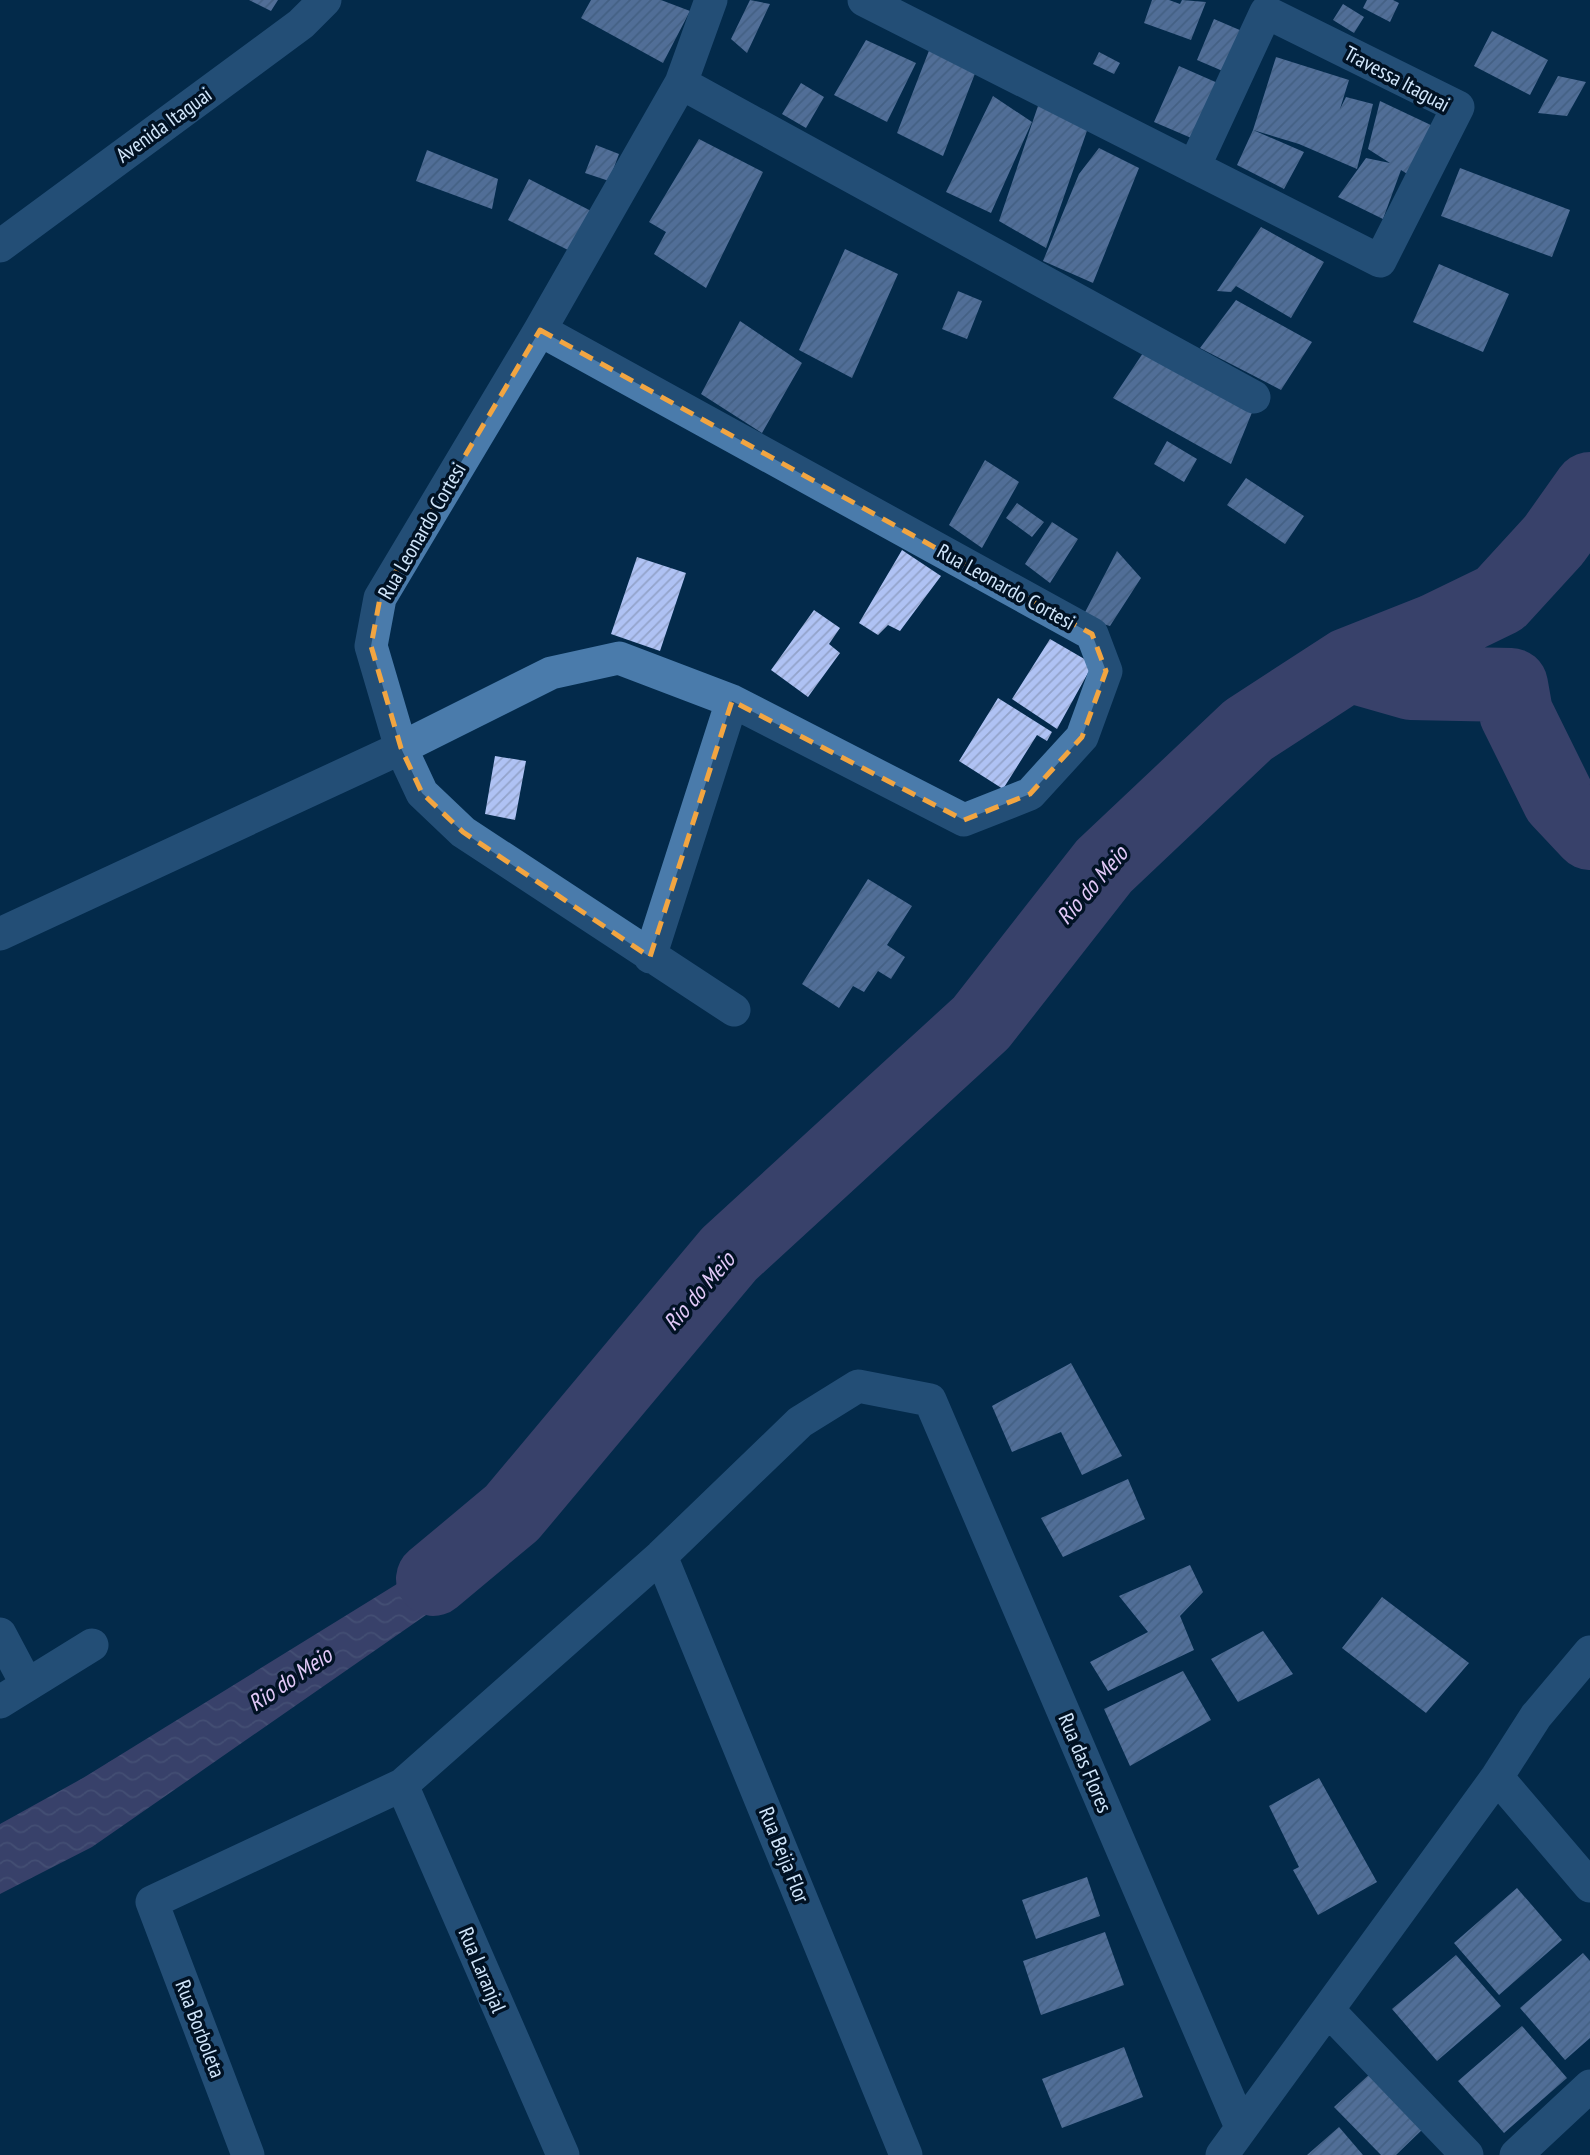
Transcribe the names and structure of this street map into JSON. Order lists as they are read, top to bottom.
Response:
{
  "streets": {
    "street": [
      "Travessa Itaguai",
      "Avenida Itaguai",
      "Rua Leonardo Cortesi",
      "Rua das Flores",
      "Rua Beija Flor",
      "Rua Laranjal",
      "Rua Borboleta"
    ]
  },
  "crossings": [
    ["Rua das Flores", "Rua Beija Flor"],
    ["Rua Laranjal", "Rua Borboleta"]
  ],
  "water": ["Rio do Meio"]
}
